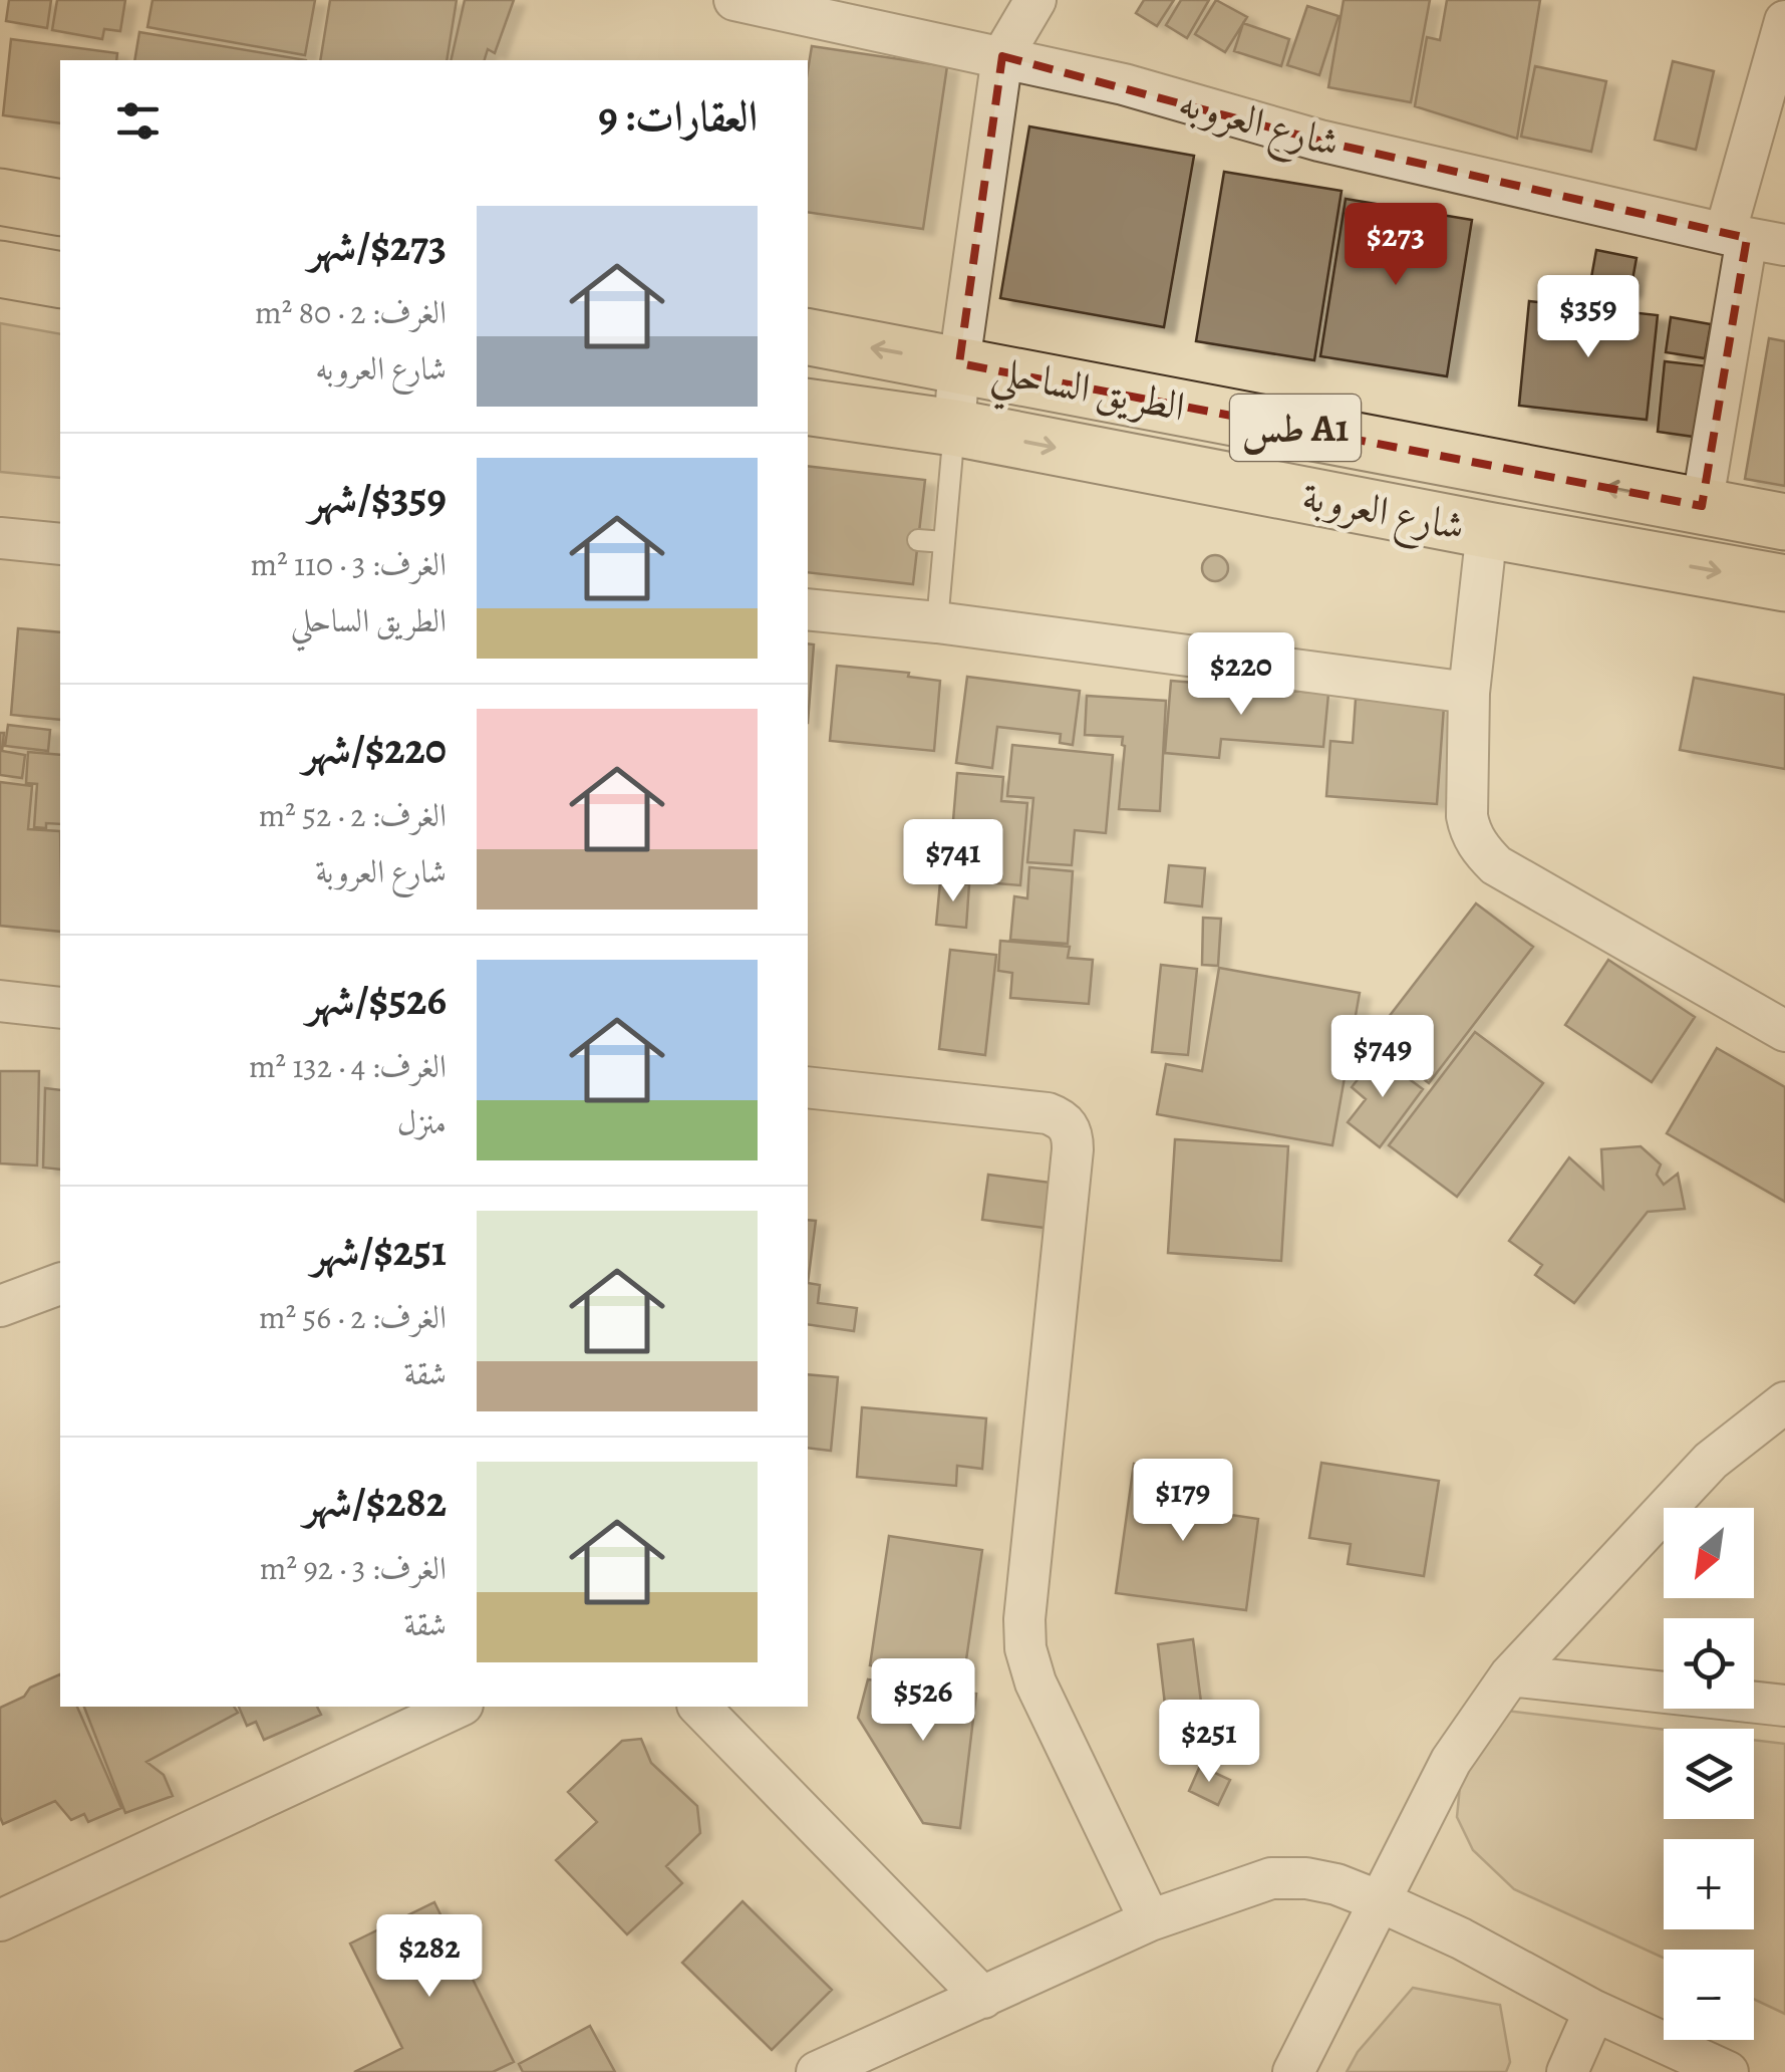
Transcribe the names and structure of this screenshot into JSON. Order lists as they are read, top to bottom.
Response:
{
  "streets": {
    "highway": ["الطريق الساحلي", "طس A1", "شارع العروبة"],
    "street": ["شارع العروبه"]
  },
  "one_way": ["الطريق الساحلي", "شارع العروبة"],
  "north": "bottom left",
  "page": {
    "heading": "العقارات: 9",
    "list": [
      {
        "name": "$273/شهر",
        "note": "الغرف: 2 · 80 m² · شارع العروبه"
      },
      {
        "name": "$359/شهر",
        "note": "الغرف: 3 · 110 m² · الطريق الساحلي"
      },
      {
        "name": "$220/شهر",
        "note": "الغرف: 2 · 52 m² · شارع العروبة"
      },
      {
        "name": "$526/شهر",
        "note": "الغرف: 4 · 132 m² · منزل"
      },
      {
        "name": "$251/شهر",
        "note": "الغرف: 2 · 56 m² · شقة"
      },
      {
        "name": "$282/شهر",
        "note": "الغرف: 3 · 92 m² · شقة"
      }
    ],
    "price": [
      "$273",
      "$359",
      "$220",
      "$741",
      "$749",
      "$179",
      "$526",
      "$251",
      "$282"
    ],
    "map_buttons": ["+", "−"]
  }
}
